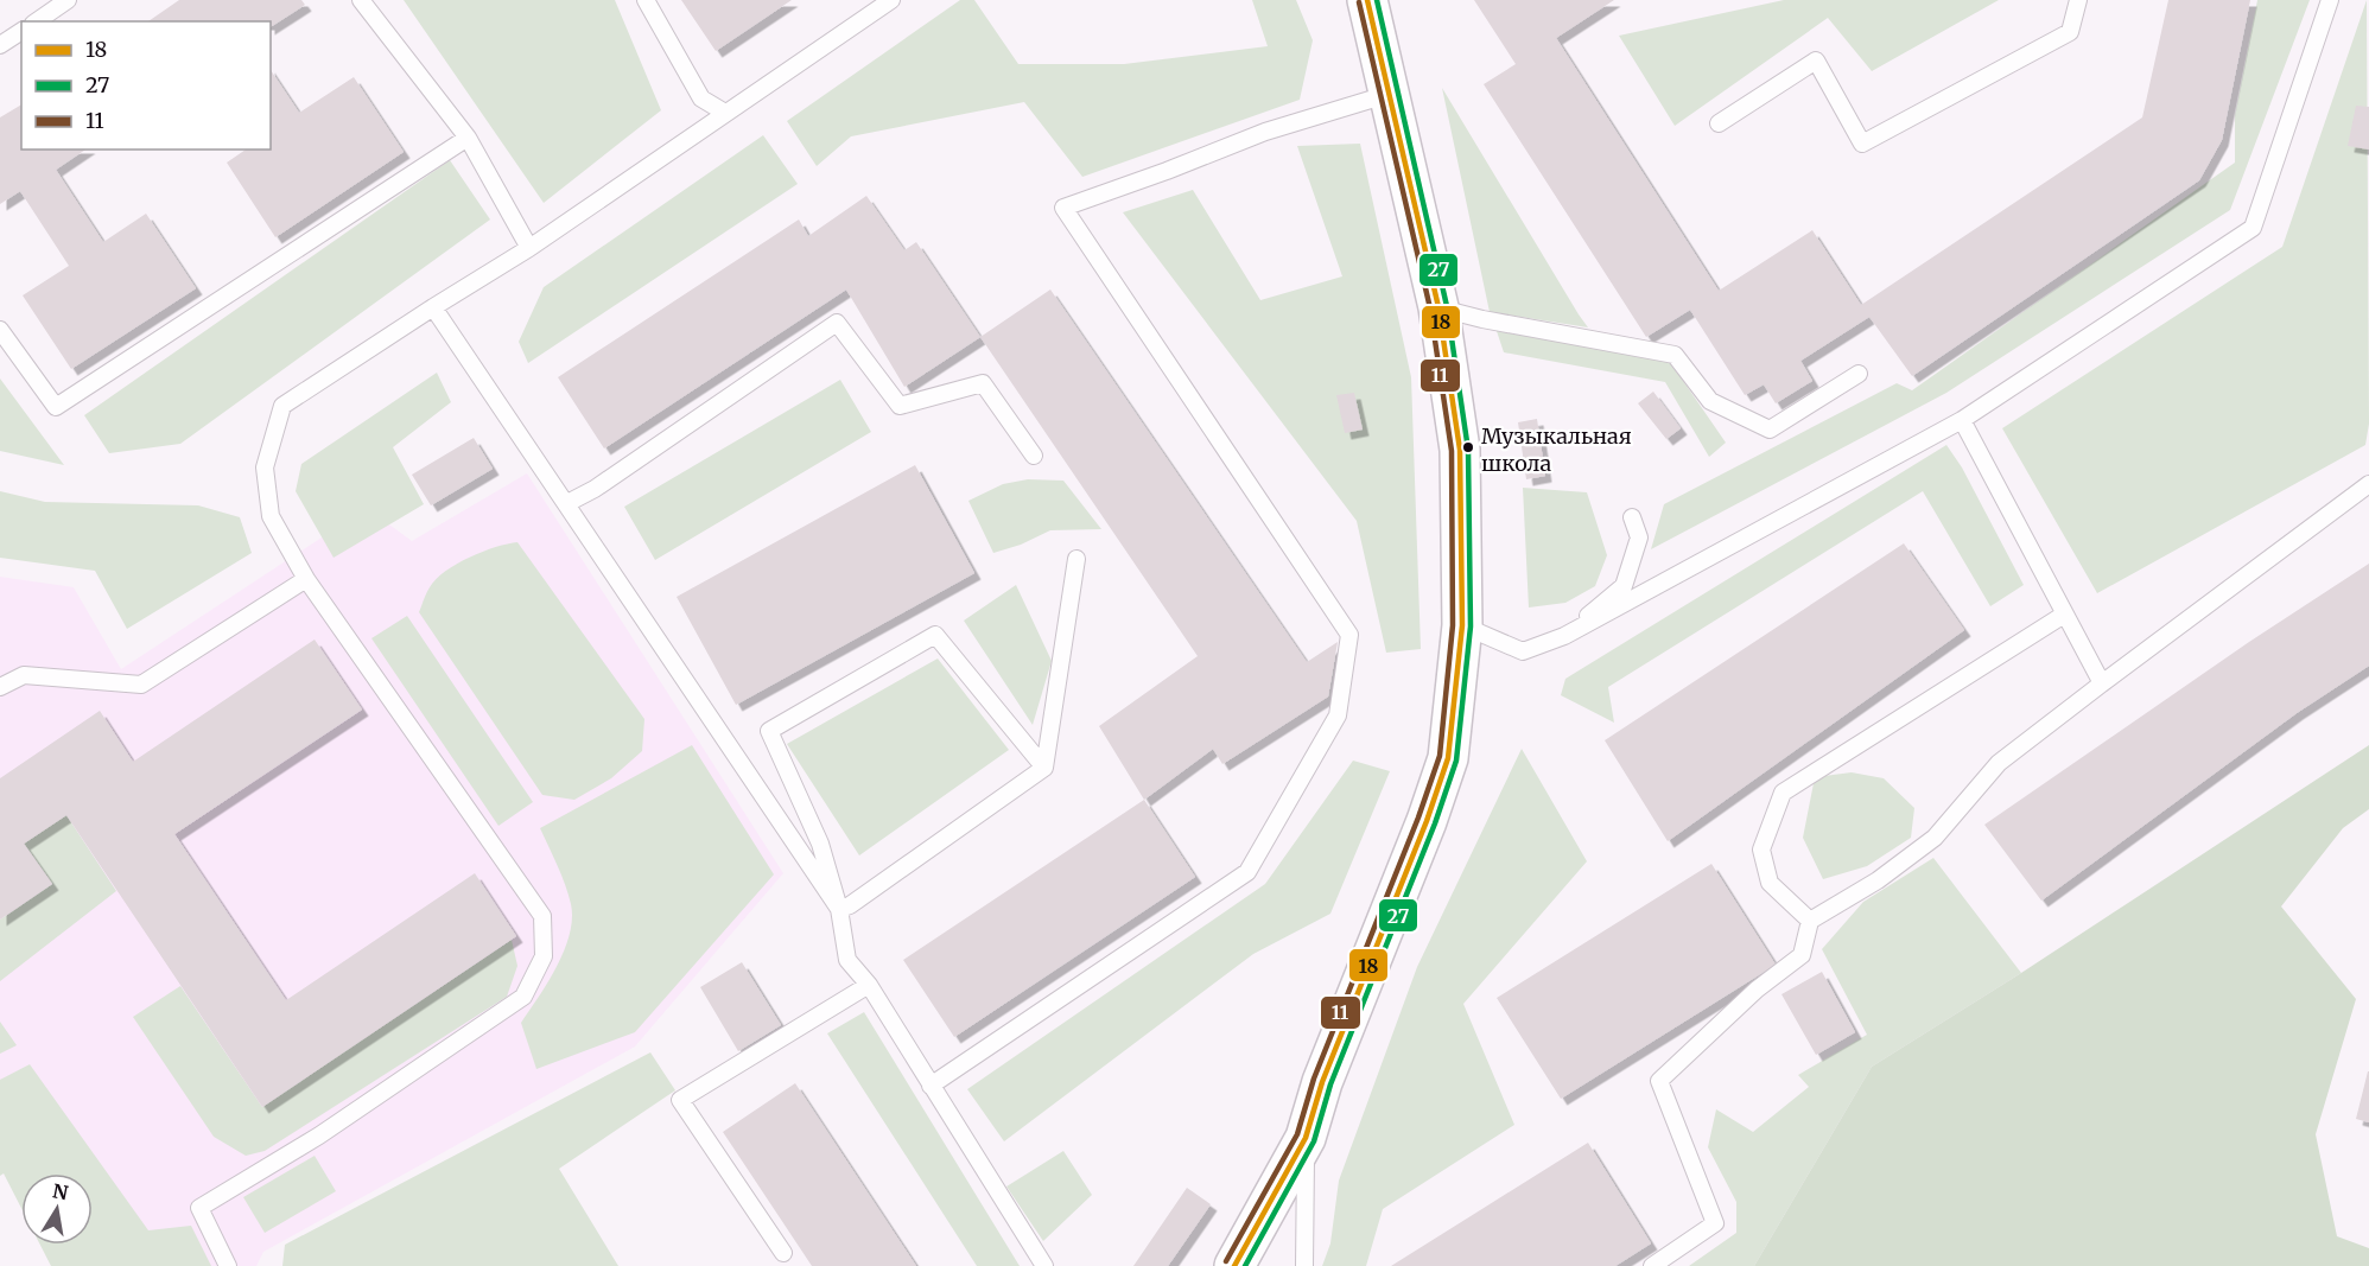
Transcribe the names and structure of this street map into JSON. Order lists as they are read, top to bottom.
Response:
{
  "places": ["Музыкальная школа"],
  "lines": ["transit line 18", "transit line 27", "transit line 11"],
  "legend": ["18", "27", "11"],
  "north": "top"
}
